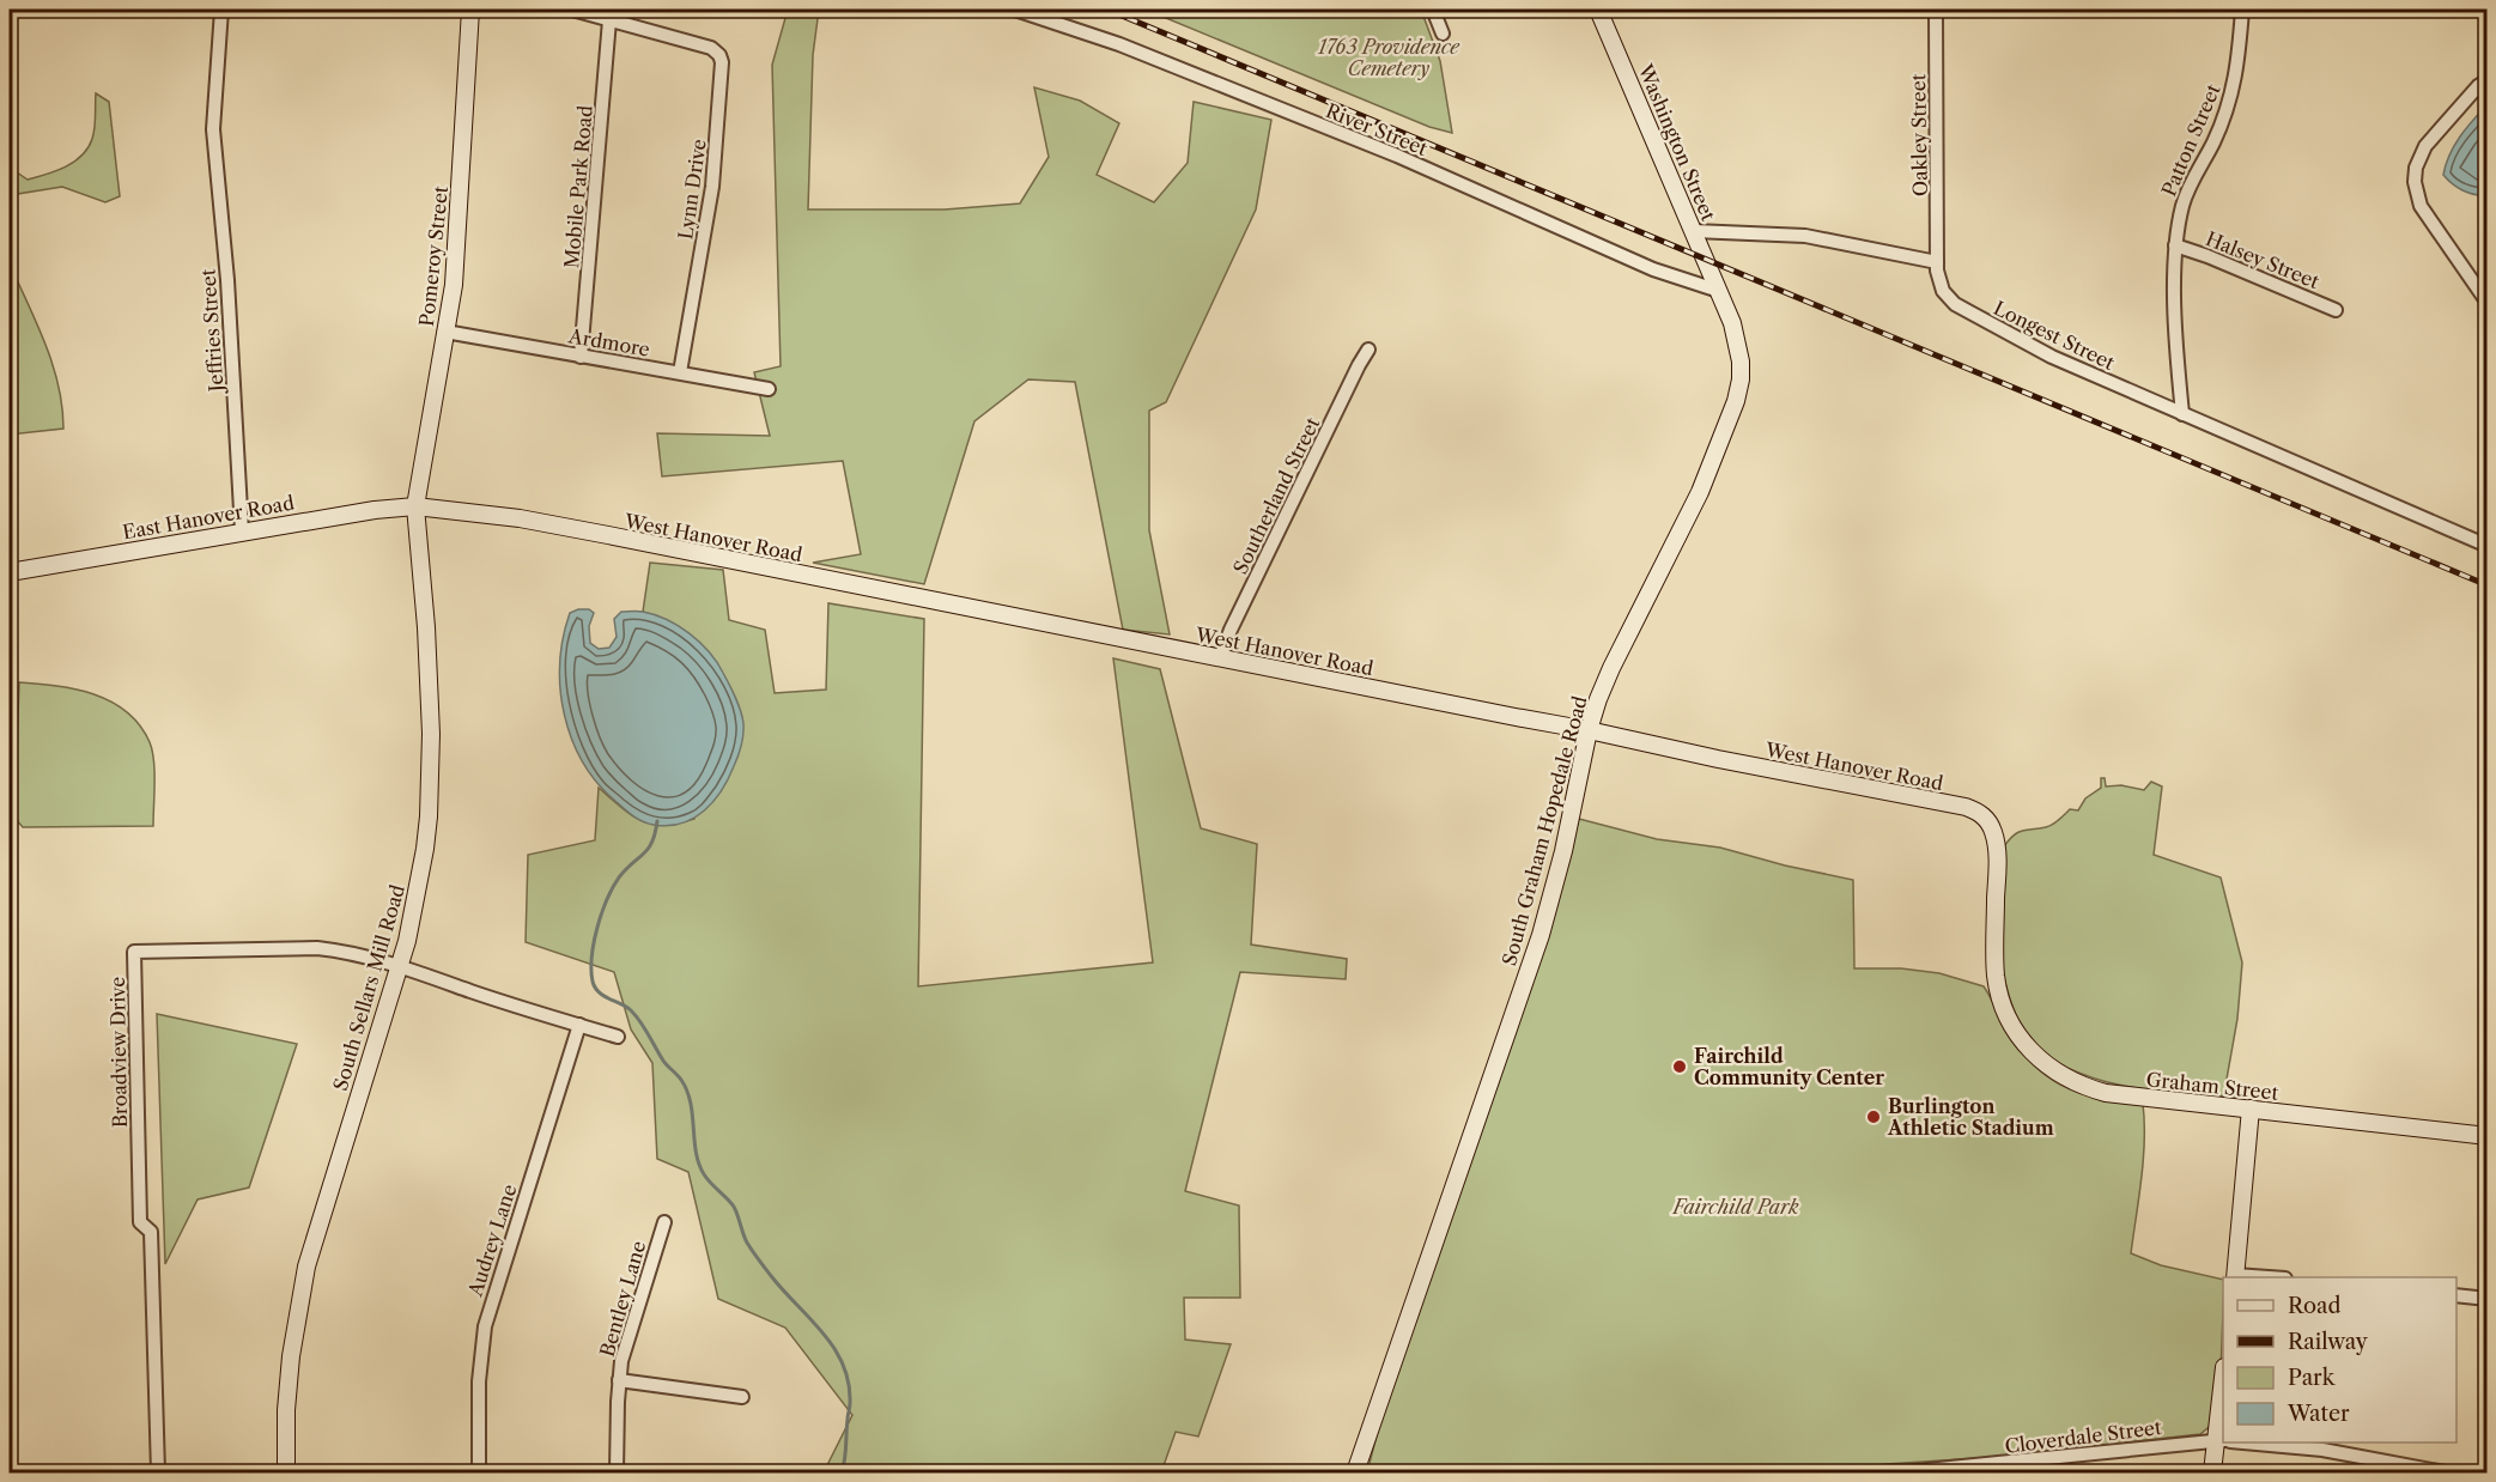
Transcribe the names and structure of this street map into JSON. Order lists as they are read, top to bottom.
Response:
{
  "streets": {
    "street": [
      "River Street",
      "Oakley Street",
      "Patton Street",
      "Washington Street",
      "Mobile Park Road",
      "Lynn Drive",
      "Pomeroy Street",
      "Halsey Street",
      "Jeffries Street",
      "Longest Street",
      "Ardmore",
      "Southerland Street",
      "East Hanover Road",
      "West Hanover Road",
      "South Graham Hopedale Road",
      "South Sellars Mill Road",
      "Broadview Drive",
      "Graham Street",
      "Audrey Lane",
      "Bentley Lane",
      "Cloverdale Street"
    ]
  },
  "crossings": [
    ["River Street", "Washington Street"],
    ["River Street", "South Graham Hopedale Road"],
    ["Oakley Street", "Longest Street"],
    ["Patton Street", "Halsey Street"],
    ["Patton Street", "Longest Street"],
    ["Washington Street", "South Graham Hopedale Road"],
    ["Mobile Park Road", "Lynn Drive"],
    ["Mobile Park Road", "Ardmore"],
    ["Lynn Drive", "Ardmore"],
    ["Pomeroy Street", "Ardmore"],
    ["Pomeroy Street", "East Hanover Road"],
    ["Pomeroy Street", "West Hanover Road"],
    ["Pomeroy Street", "South Sellars Mill Road"],
    ["Jeffries Street", "East Hanover Road"],
    ["Southerland Street", "West Hanover Road"],
    ["East Hanover Road", "West Hanover Road"],
    ["East Hanover Road", "South Sellars Mill Road"],
    ["West Hanover Road", "South Graham Hopedale Road"],
    ["West Hanover Road", "South Sellars Mill Road"],
    ["West Hanover Road", "Graham Street"],
    ["South Sellars Mill Road", "Broadview Drive"],
    ["Broadview Drive", "Audrey Lane"]
  ],
  "parks": ["1763 Providence Cemetery", "Fairchild Park"],
  "places": ["Fairchild Community Center", "Burlington Athletic Stadium"],
  "legend": [
    "Road",
    "Railway",
    "Park",
    "Water"
  ]
}
